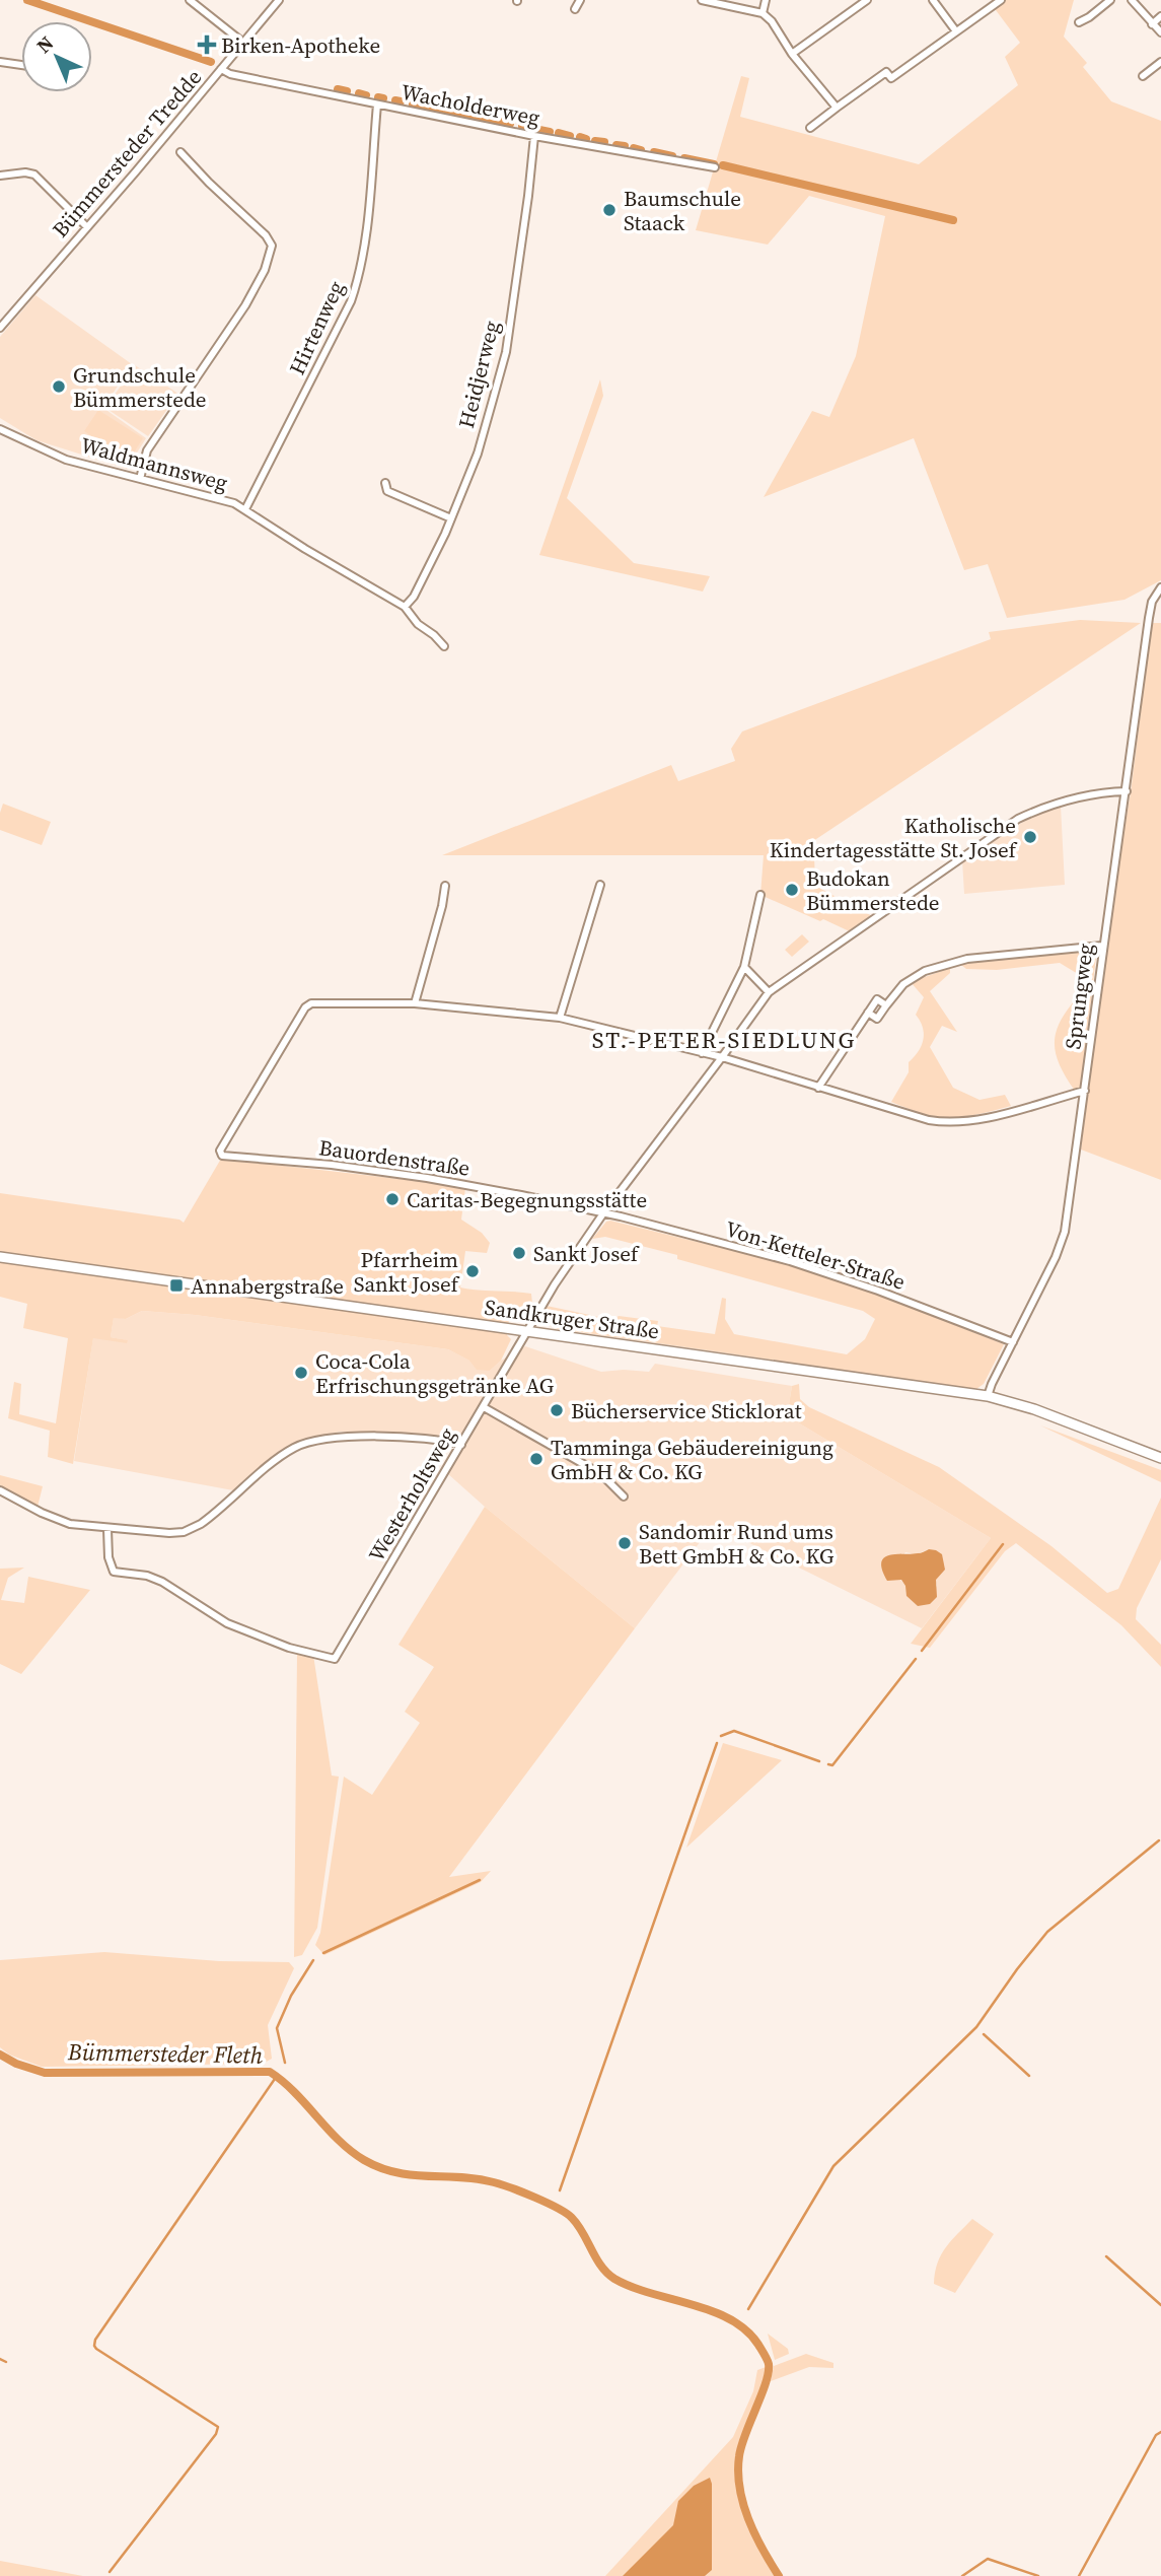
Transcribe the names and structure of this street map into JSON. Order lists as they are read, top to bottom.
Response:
{
  "streets": {
    "street": [
      "Wacholderweg",
      "Bümmersteder Tredde",
      "Hirtenweg",
      "Heidjerweg",
      "Waldmannsweg",
      "Sprungweg",
      "Bauordenstraße",
      "Von-Ketteler-Straße",
      "Sandkruger Straße",
      "Westerholtsweg"
    ]
  },
  "crossings": [
    ["Wacholderweg", "Bümmersteder Tredde"],
    ["Wacholderweg", "Hirtenweg"],
    ["Wacholderweg", "Heidjerweg"],
    ["Hirtenweg", "Waldmannsweg"],
    ["Heidjerweg", "Waldmannsweg"],
    ["Sprungweg", "Von-Ketteler-Straße"],
    ["Sprungweg", "Sandkruger Straße"],
    ["Sprungweg", "Westerholtsweg"],
    ["Bauordenstraße", "Von-Ketteler-Straße"],
    ["Bauordenstraße", "Westerholtsweg"],
    ["Von-Ketteler-Straße", "Westerholtsweg"],
    ["Sandkruger Straße", "Westerholtsweg"]
  ],
  "districts": ["ST.-PETER-SIEDLUNG"],
  "water": ["Bümmersteder Fleth"],
  "places": {
    "health": ["Birken-Apotheke"],
    "other": [
      "Baumschule Staack",
      "Grundschule Bümmerstede",
      "Katholische Kindertagesstätte St. Josef",
      "Budokan Bümmerstede",
      "Caritas-Begegnungsstätte",
      "Sankt Josef",
      "Pfarrheim Sankt Josef",
      "Coca-Cola Erfrischungsgetränke AG",
      "Bücherservice Sticklorat",
      "Tamminga Gebäudereinigung GmbH & Co. KG",
      "Sandomir Rund ums Bett GmbH & Co. KG"
    ],
    "transit": ["Annabergstraße"]
  },
  "north": "top left"
}
